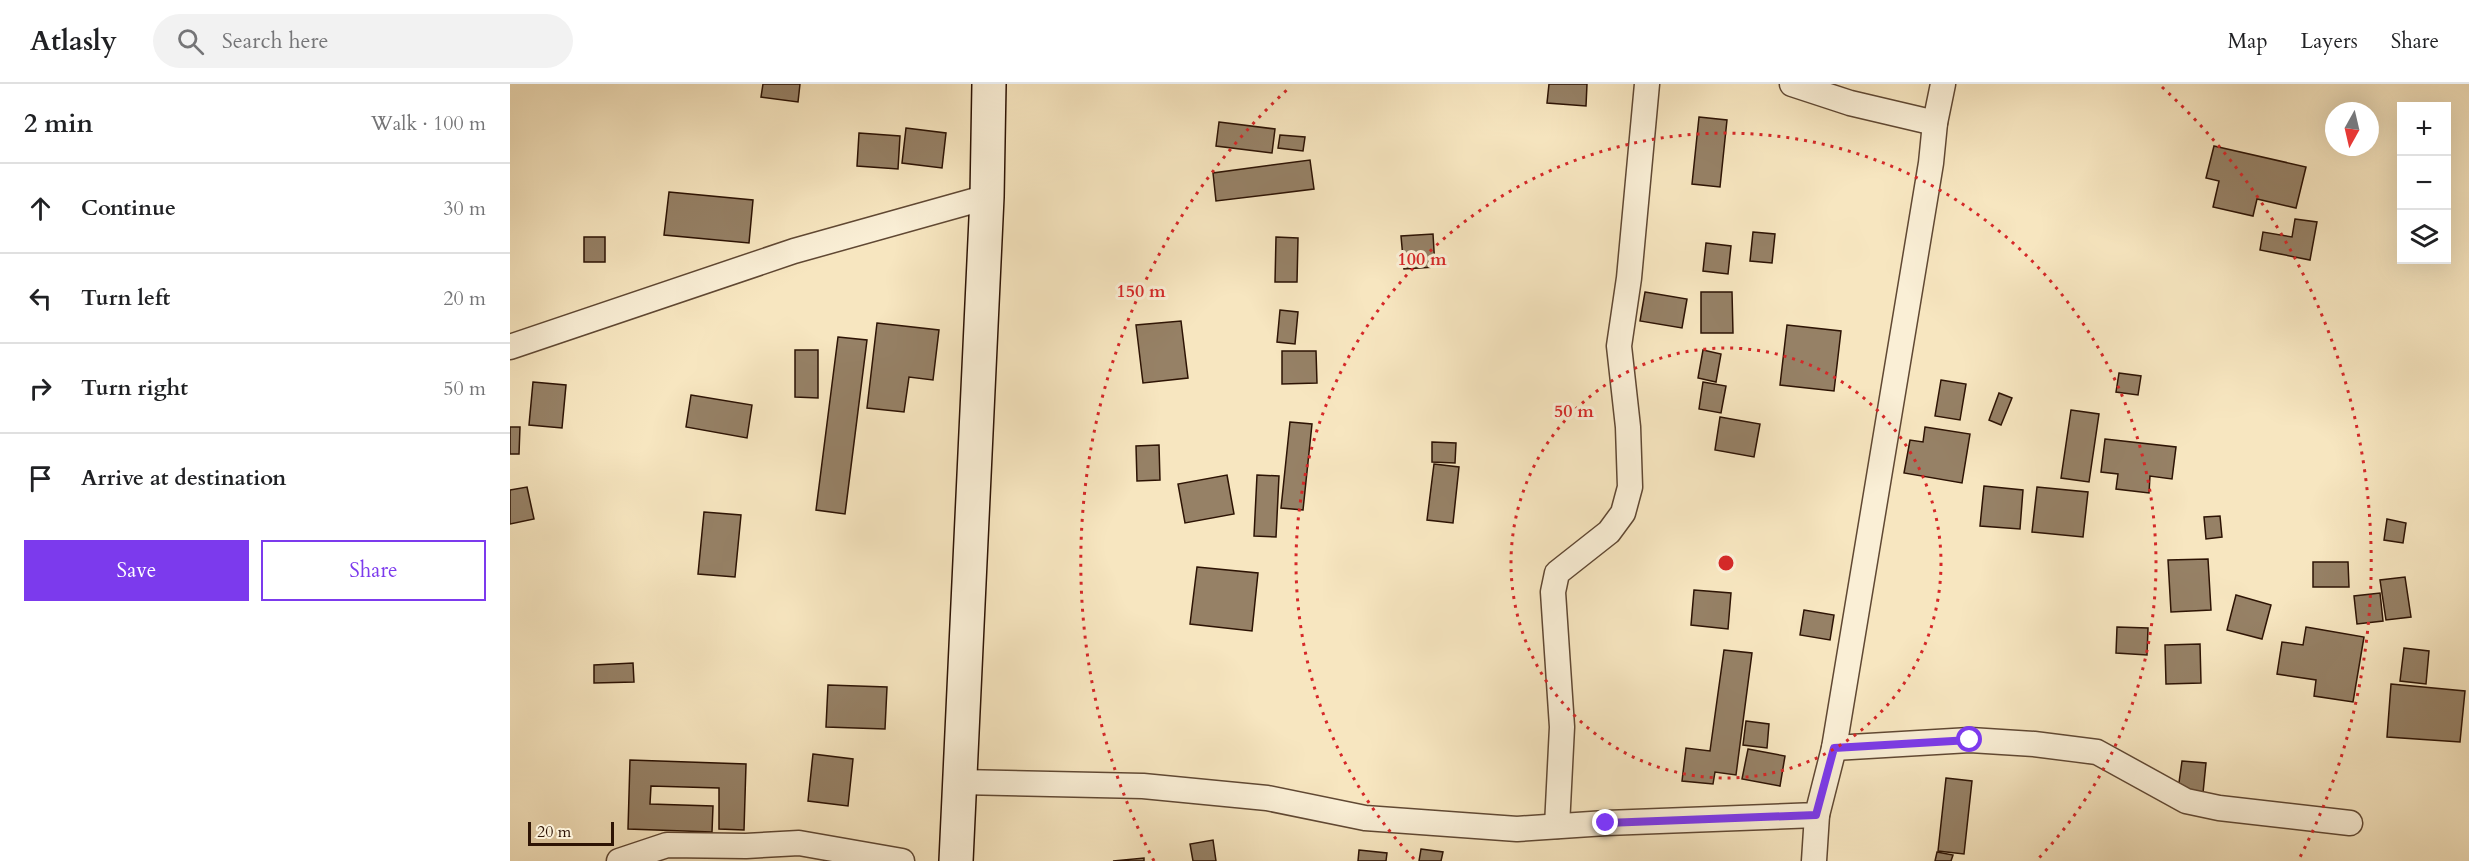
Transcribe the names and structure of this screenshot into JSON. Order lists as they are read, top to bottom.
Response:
{
  "scale_bar": "20 m",
  "north": "bottom",
  "page": {
    "header": "Atlasly",
    "search": "Search here",
    "nav": ["Map", "Layers", "Share"],
    "heading": ["2 min", "Walk · 100 m"],
    "map_buttons": ["+", "−"],
    "list": [
      ["Continue", "30 m"],
      ["Turn left", "20 m"],
      ["Turn right", "50 m"],
      "Arrive at destination"
    ],
    "buttons": ["Save", "Share"],
    "scale": "20 m"
  },
  "rings": ["100 m", "150 m", "50 m"]
}
